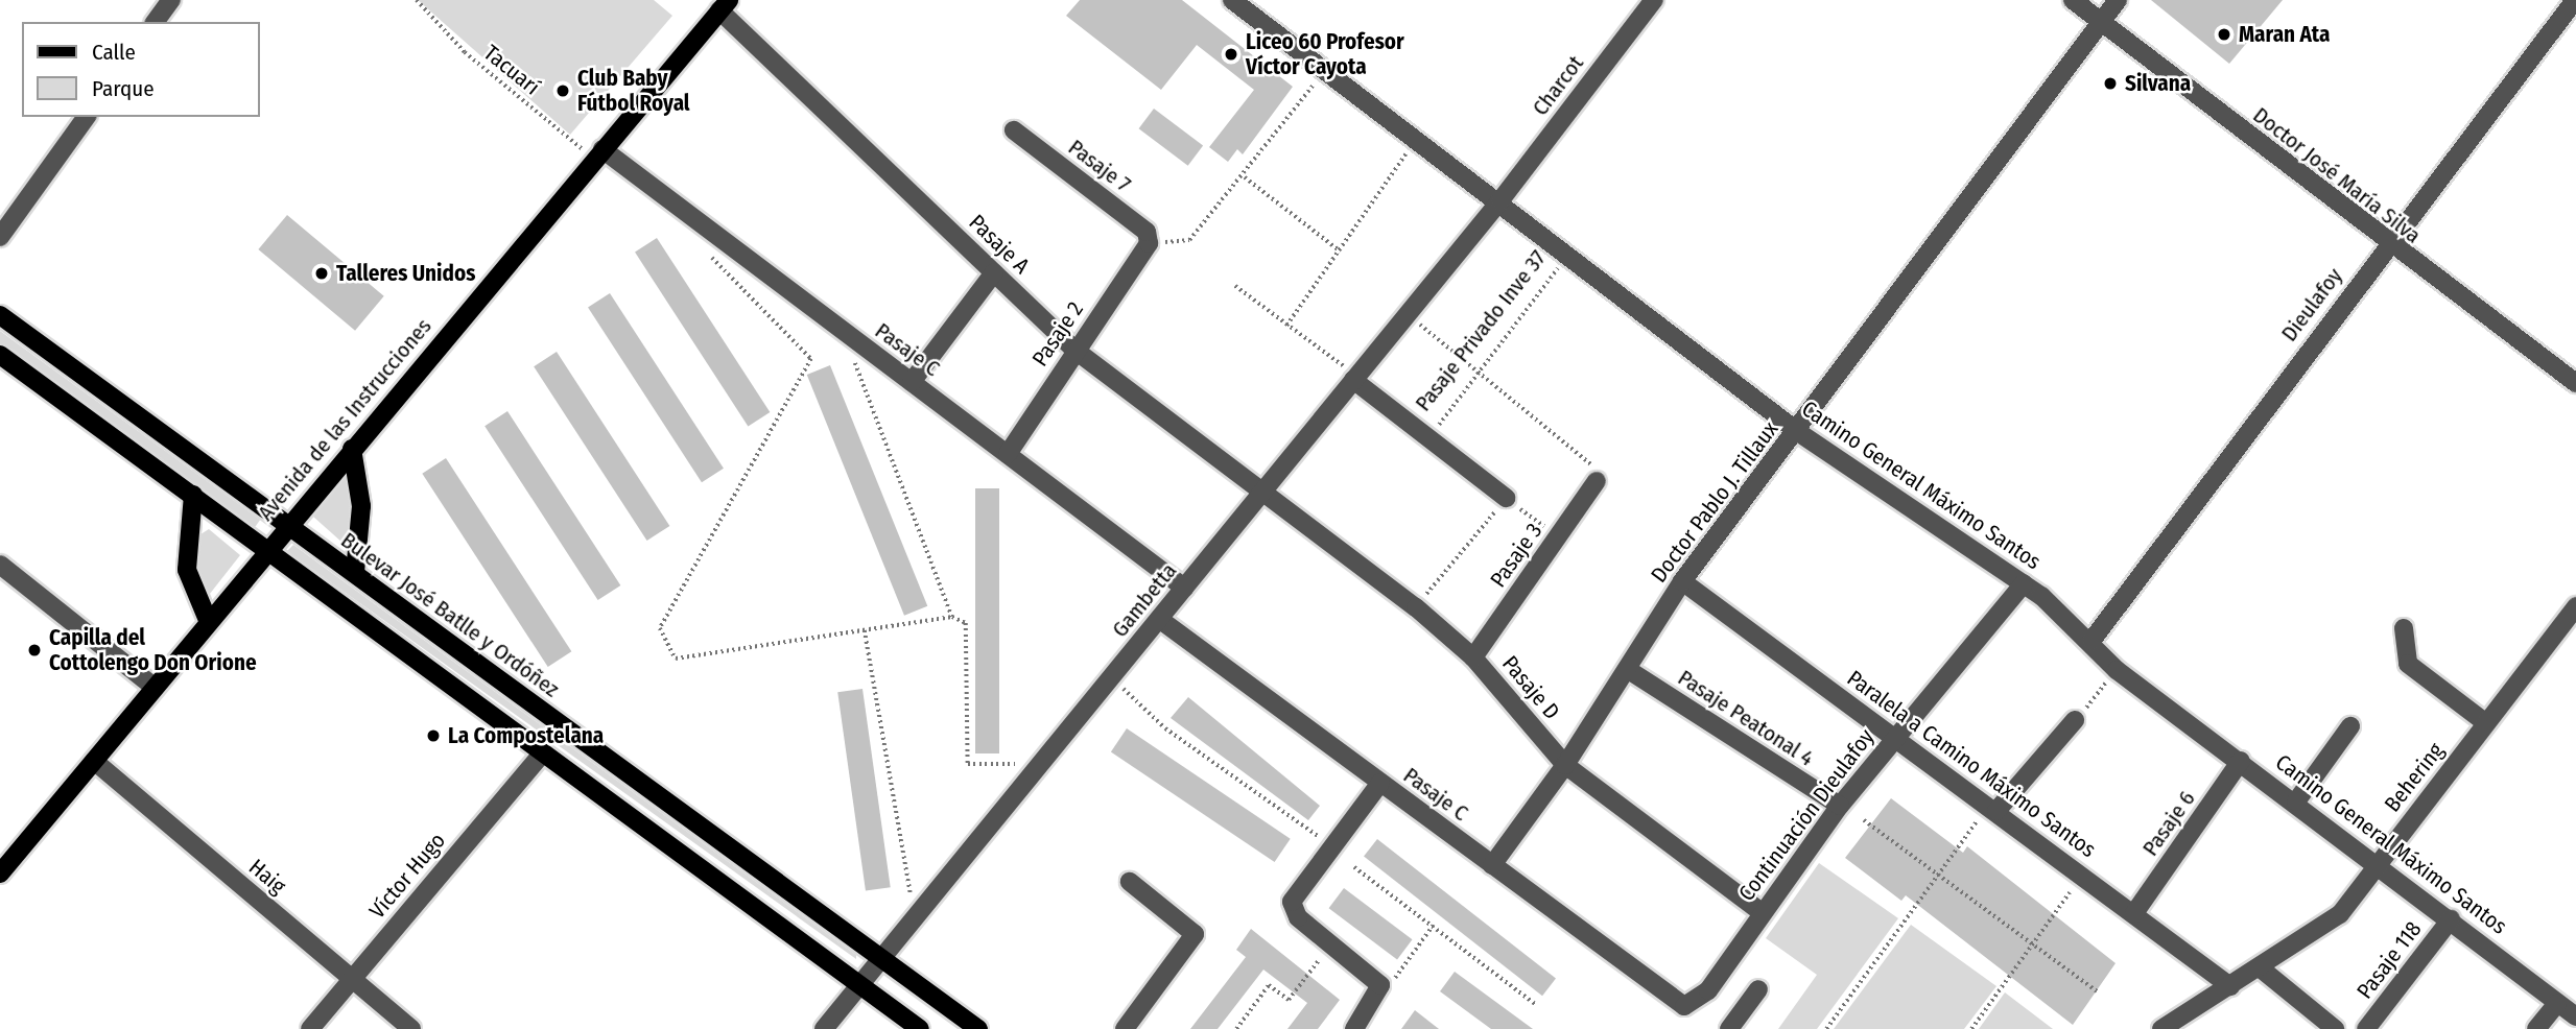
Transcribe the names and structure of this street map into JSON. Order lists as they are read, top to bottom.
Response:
{
  "streets": {
    "main road": ["Avenida de las Instrucciones", "Bulevar José Batlle y Ordóñez"],
    "street": [
      "Charcot",
      "Pasaje 7",
      "Doctor José María Silva",
      "Pasaje A",
      "Dieulafoy",
      "Pasaje Privado Inve 37",
      "Pasaje 2",
      "Pasaje C",
      "Camino General Máximo Santos",
      "Doctor Pablo J. Tillaux",
      "Pasaje 3",
      "Gambetta",
      "Pasaje D",
      "Pasaje Peatonal 4",
      "Paralela a Camino Máximo Santos",
      "Behering",
      "Continuación Dieulafoy",
      "Pasaje 6",
      "Víctor Hugo",
      "Haig",
      "Pasaje 118"
    ],
    "path": ["Tacuarí"]
  },
  "crossings": [
    ["Tacuarí", "Pasaje C"],
    ["Tacuarí", "Avenida de las Instrucciones"],
    ["Charcot", "Camino General Máximo Santos"],
    ["Charcot", "Gambetta"],
    ["Pasaje 7", "Pasaje 2"],
    ["Doctor José María Silva", "Dieulafoy"],
    ["Doctor José María Silva", "Doctor Pablo J. Tillaux"],
    ["Pasaje A", "Pasaje 2"],
    ["Pasaje A", "Avenida de las Instrucciones"],
    ["Pasaje A", "Gambetta"],
    ["Pasaje A", "Pasaje D"],
    ["Dieulafoy", "Camino General Máximo Santos"],
    ["Pasaje Privado Inve 37", "Camino General Máximo Santos"],
    ["Pasaje Privado Inve 37", "Gambetta"],
    ["Pasaje 2", "Pasaje C"],
    ["Pasaje C", "Avenida de las Instrucciones"],
    ["Pasaje C", "Doctor Pablo J. Tillaux"],
    ["Pasaje C", "Gambetta"],
    ["Pasaje C", "Continuación Dieulafoy"],
    ["Avenida de las Instrucciones", "Bulevar José Batlle y Ordóñez"],
    ["Avenida de las Instrucciones", "Haig"],
    ["Camino General Máximo Santos", "Doctor Pablo J. Tillaux"],
    ["Camino General Máximo Santos", "Gambetta"],
    ["Camino General Máximo Santos", "Behering"],
    ["Camino General Máximo Santos", "Continuación Dieulafoy"],
    ["Camino General Máximo Santos", "Pasaje 6"],
    ["Camino General Máximo Santos", "Pasaje 118"],
    ["Doctor Pablo J. Tillaux", "Pasaje D"],
    ["Doctor Pablo J. Tillaux", "Pasaje Peatonal 4"],
    ["Doctor Pablo J. Tillaux", "Paralela a Camino Máximo Santos"],
    ["Pasaje 3", "Pasaje D"],
    ["Gambetta", "Bulevar José Batlle y Ordóñez"],
    ["Gambetta", "Pasaje D"],
    ["Pasaje D", "Continuación Dieulafoy"],
    ["Pasaje Peatonal 4", "Continuación Dieulafoy"],
    ["Paralela a Camino Máximo Santos", "Behering"],
    ["Paralela a Camino Máximo Santos", "Continuación Dieulafoy"],
    ["Paralela a Camino Máximo Santos", "Pasaje 6"],
    ["Víctor Hugo", "Haig"]
  ],
  "places": [
    "Maran Ata",
    "Liceo 60 Profesor Víctor Cayota",
    "Silvana",
    "Club Baby Fútbol Royal",
    "Talleres Unidos",
    "Capilla del Cottolengo Don Orione",
    "La Compostelana"
  ],
  "legend": ["Calle", "Parque"]
}
